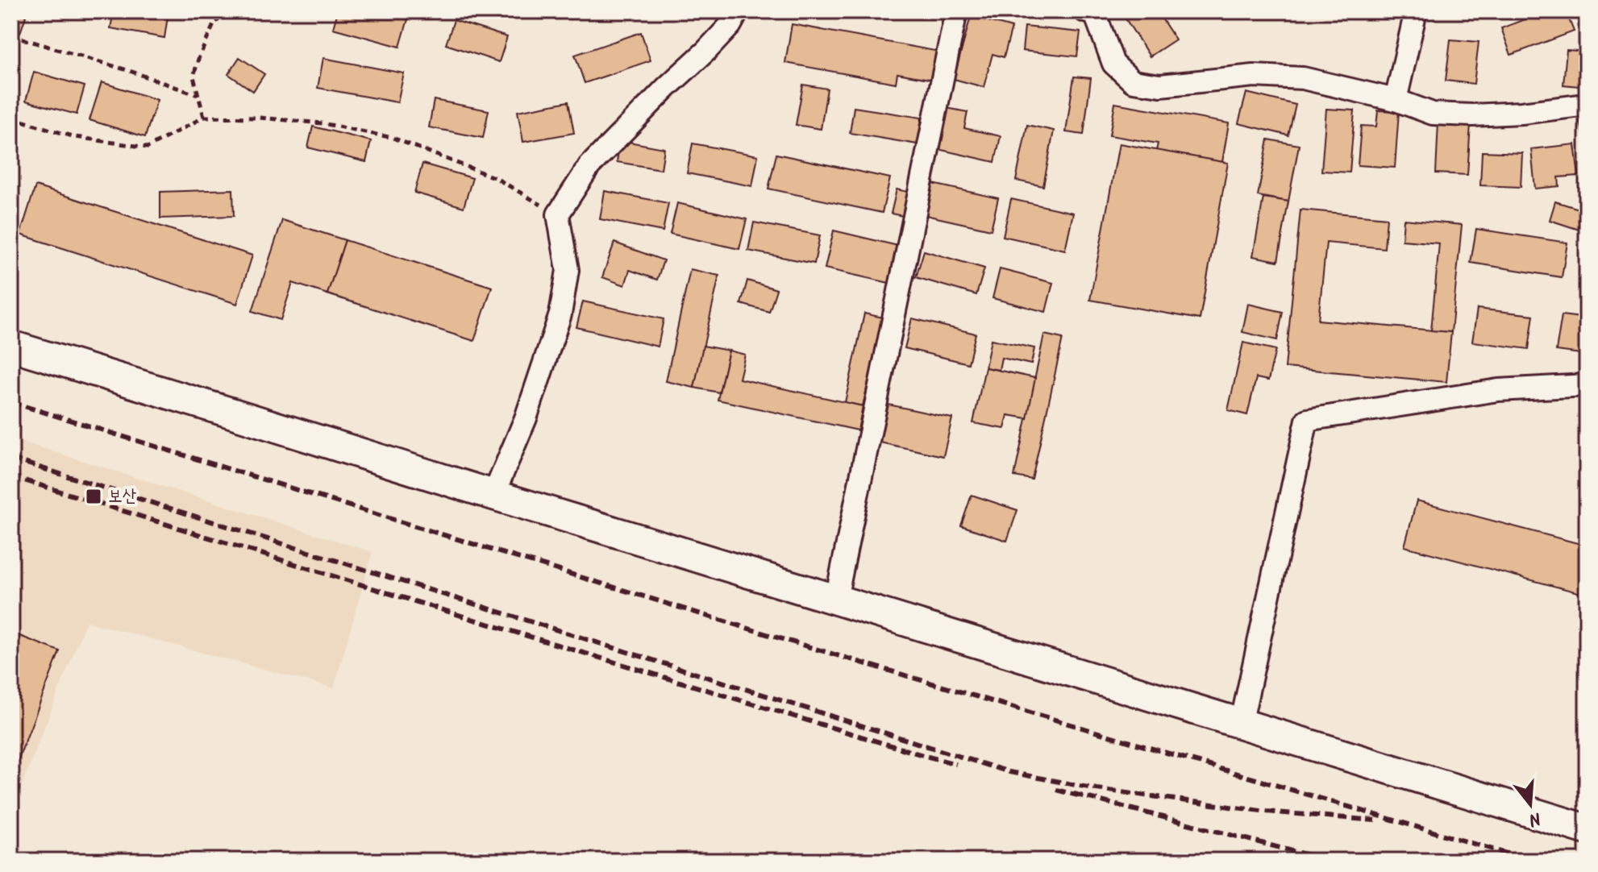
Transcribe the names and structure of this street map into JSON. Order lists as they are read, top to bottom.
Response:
{
  "places": {
    "transit": ["보산"]
  },
  "north": "bottom"
}
